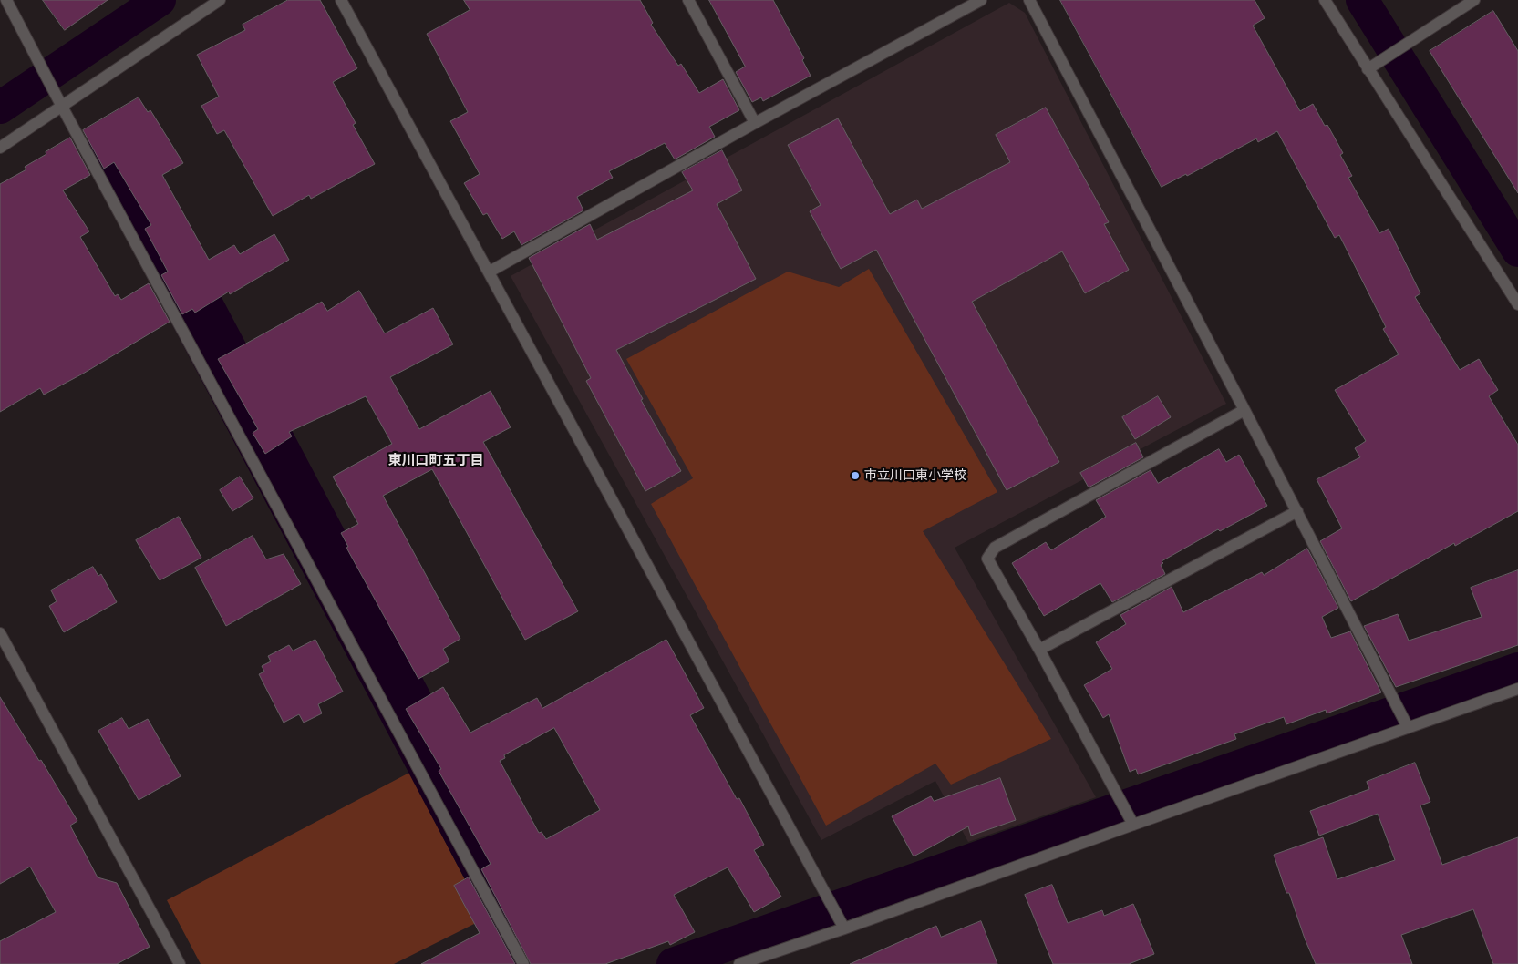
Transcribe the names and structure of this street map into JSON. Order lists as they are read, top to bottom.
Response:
{
  "districts": ["東川口町五丁目"],
  "places": ["市立川口東小学校"]
}
